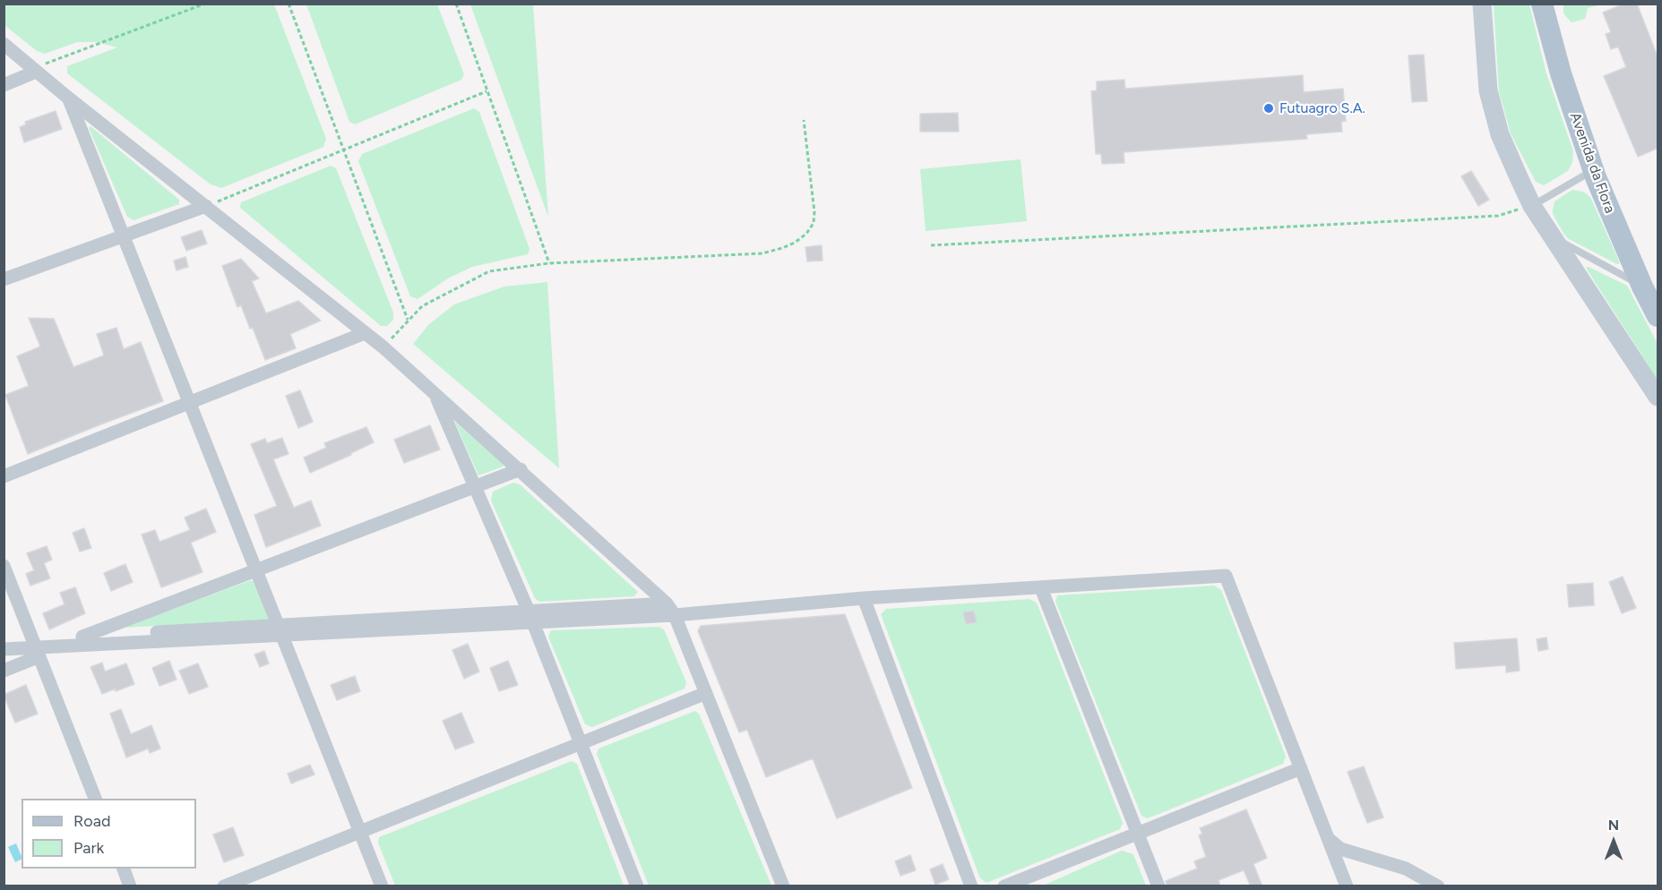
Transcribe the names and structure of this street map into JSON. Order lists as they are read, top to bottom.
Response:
{
  "streets": {
    "main road": ["Avenida da Flora"]
  },
  "places": ["Futuagro S.A."],
  "legend": ["Road", "Park"],
  "north": "top"
}
